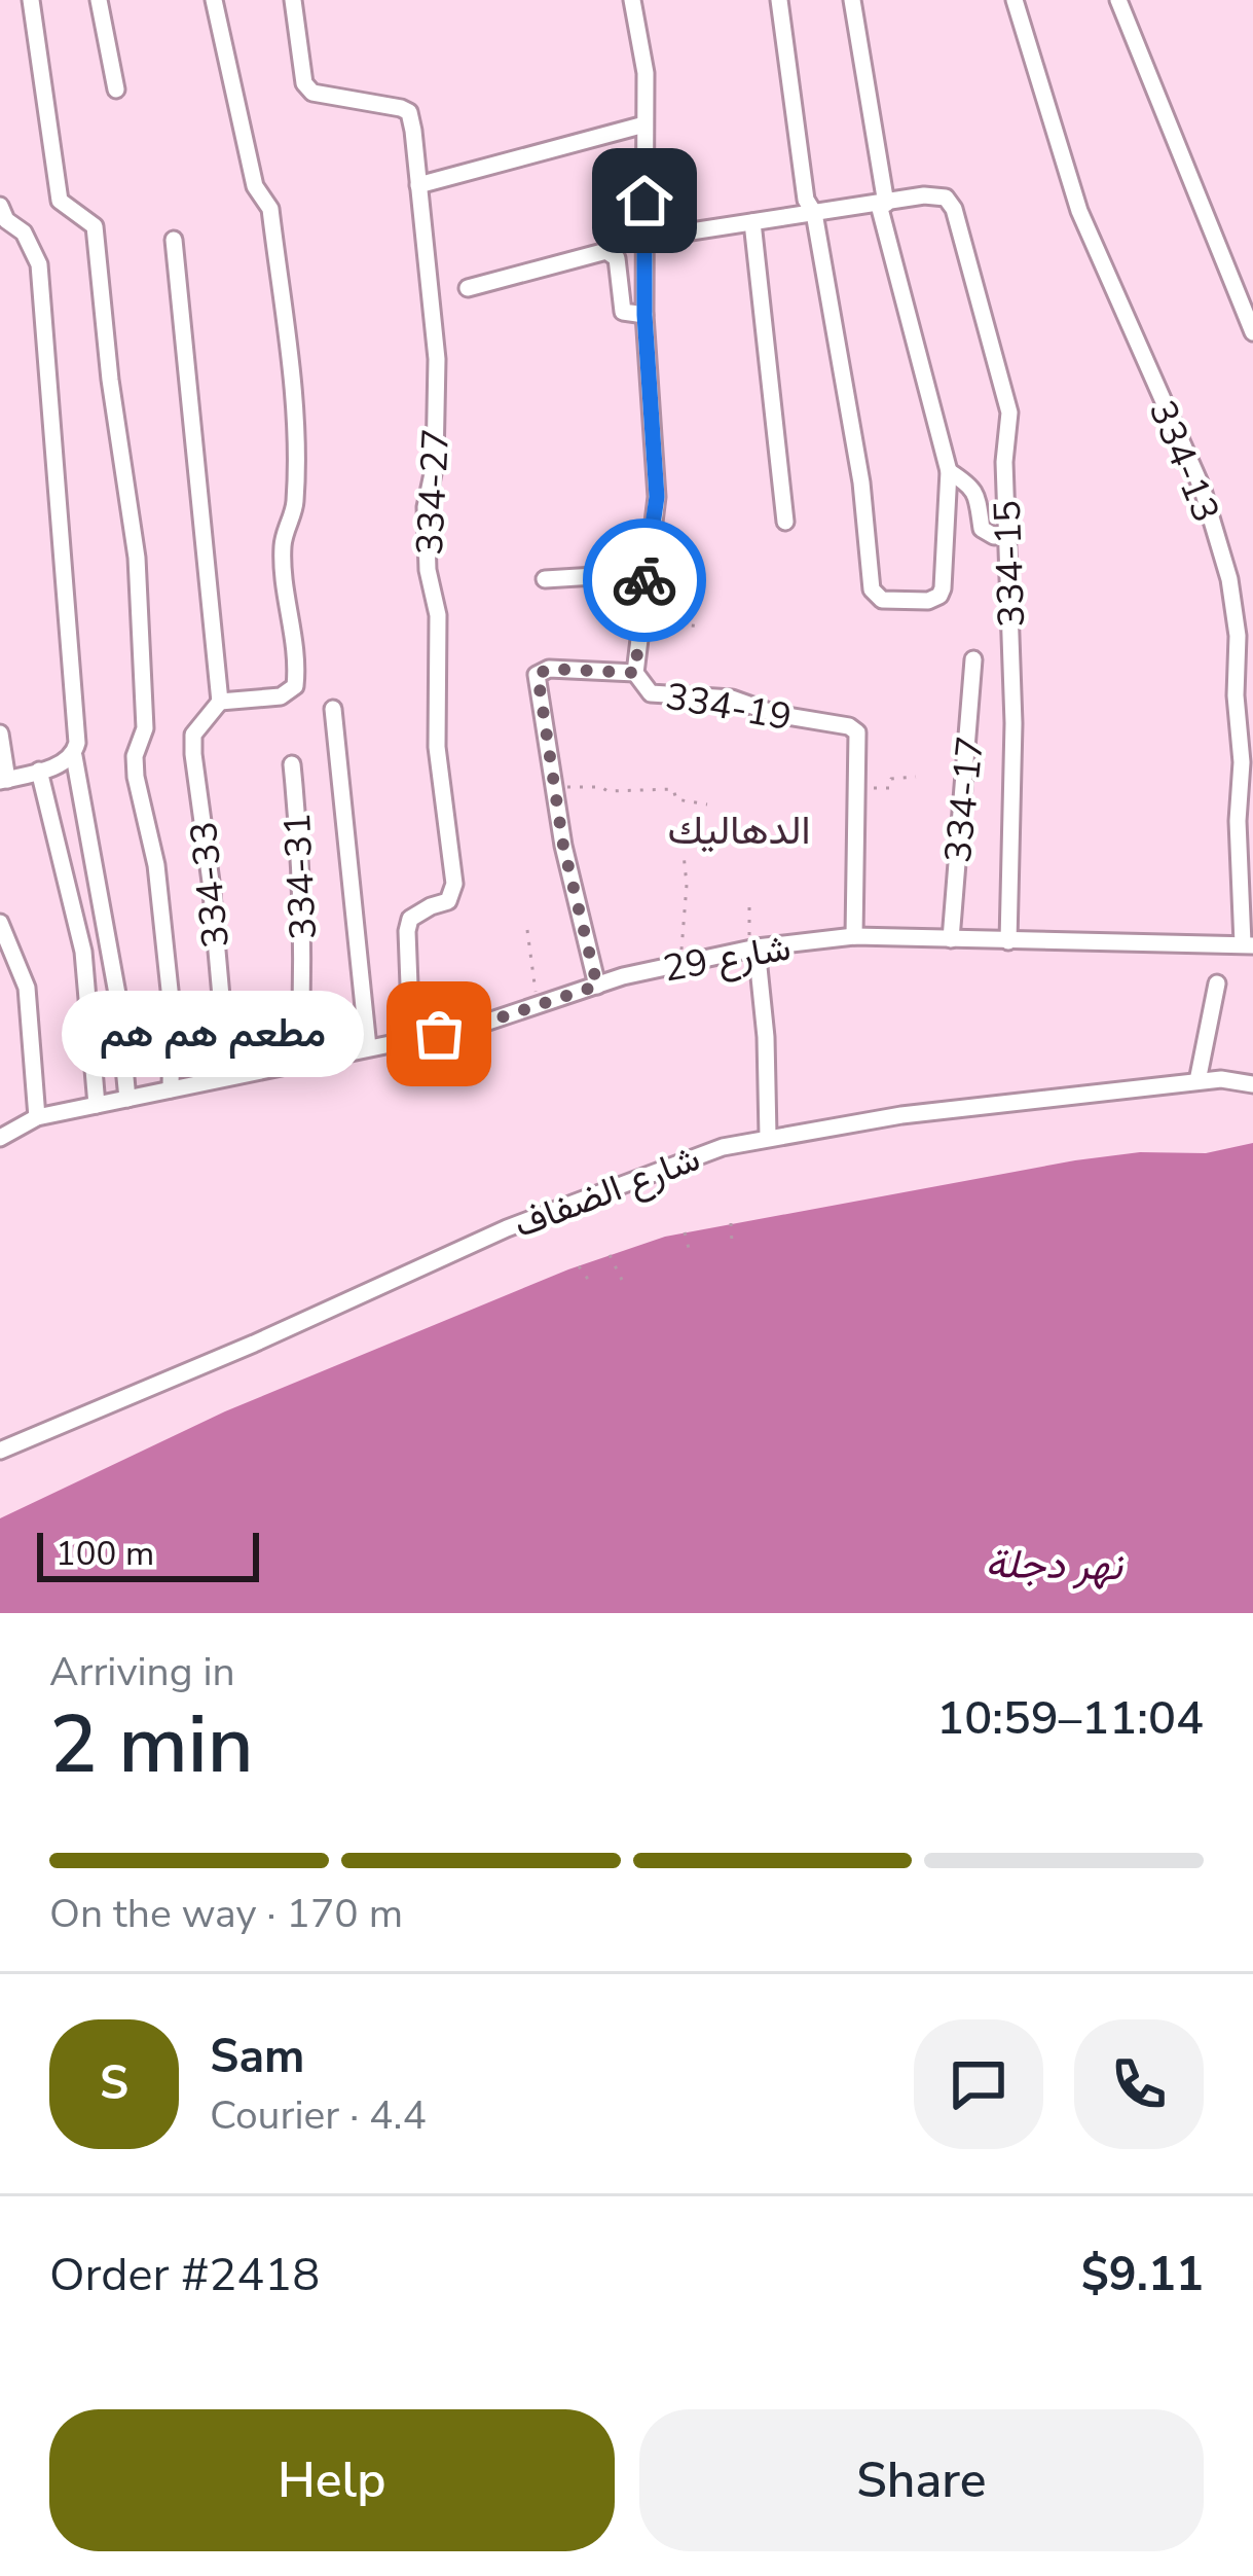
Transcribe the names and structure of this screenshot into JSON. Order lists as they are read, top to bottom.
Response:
{
  "streets": {
    "street": [
      "334-13",
      "334-27",
      "334-15",
      "334-19",
      "334-17",
      "334-31",
      "334-33",
      "شارع 29",
      "شارع الضفاف"
    ]
  },
  "crossings": [
    ["334-13", "شارع 29"],
    ["334-27", "شارع 29"],
    ["334-15", "شارع 29"],
    ["334-19", "شارع 29"],
    ["334-17", "شارع 29"],
    ["334-31", "شارع 29"],
    ["334-33", "شارع 29"]
  ],
  "districts": ["الدهاليك"],
  "water": ["نهر دجلة"],
  "places": ["مطعم هم هم"],
  "scale_bar": "100 m",
  "page": {
    "bubble": "مطعم هم هم",
    "scale": "100 m",
    "heading": ["2 min", "Arriving in", "10:59–11:04"],
    "panel": [
      "Sam",
      "Courier · 4.4",
      "Order #2418",
      "$9.11"
    ],
    "bar": "On the way · 170 m",
    "round": "S",
    "buttons": ["Help", "Share"]
  }
}
